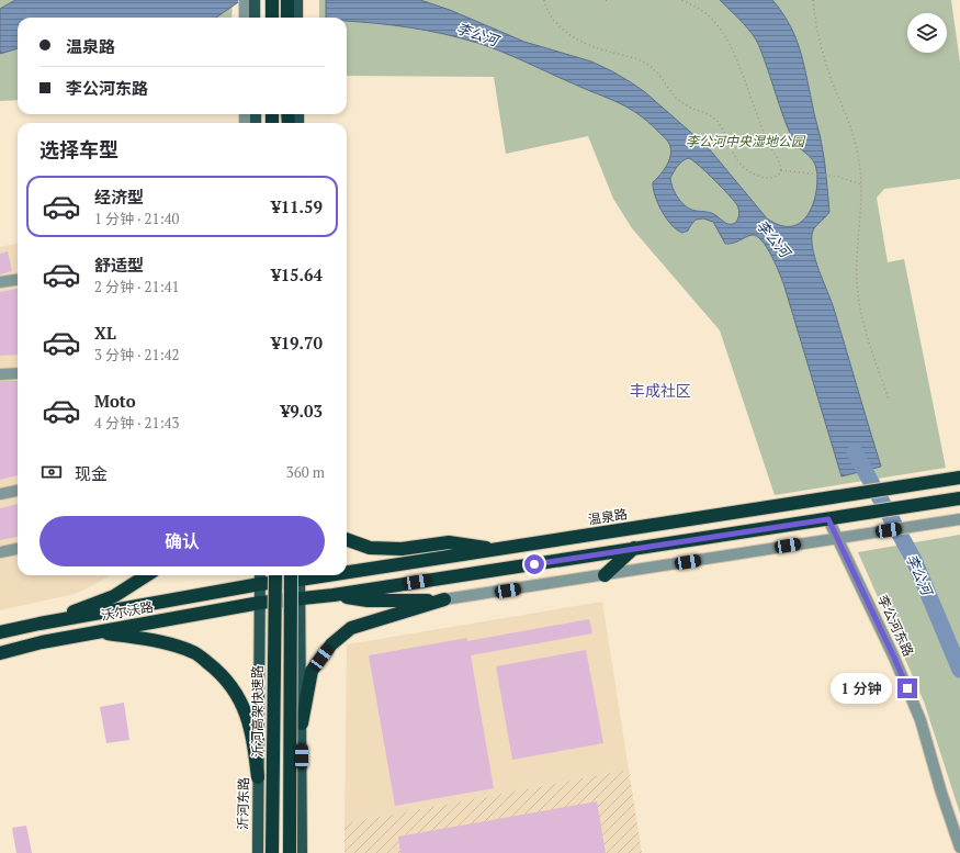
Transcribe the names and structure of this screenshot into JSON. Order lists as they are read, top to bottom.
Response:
{
  "streets": {
    "highway": ["温泉路", "沃尔沃路", "沂河高架快速路"],
    "main road": ["沂河东路"],
    "street": ["李公河东路"]
  },
  "crossings": [
    ["温泉路", "沃尔沃路"],
    ["温泉路", "沂河东路"],
    ["沃尔沃路", "沂河东路"]
  ],
  "districts": ["丰成社区"],
  "water": ["李公河"],
  "parks": ["李公河中央湿地公园"],
  "page": {
    "banner": ["温泉路", "李公河东路"],
    "heading": "选择车型",
    "list": [
      {
        "name": "经济型",
        "note": "1 分钟 · 21:40",
        "value": "¥11.59"
      },
      {
        "name": "舒适型",
        "note": "2 分钟 · 21:41",
        "value": "¥15.64"
      },
      {
        "name": "XL",
        "note": "3 分钟 · 21:42",
        "value": "¥19.70"
      },
      {
        "name": "Moto",
        "note": "4 分钟 · 21:43",
        "value": "¥9.03"
      }
    ],
    "pay": ["现金", "360 m"],
    "buttons": "确认",
    "bubble": "1 分钟"
  }
}
